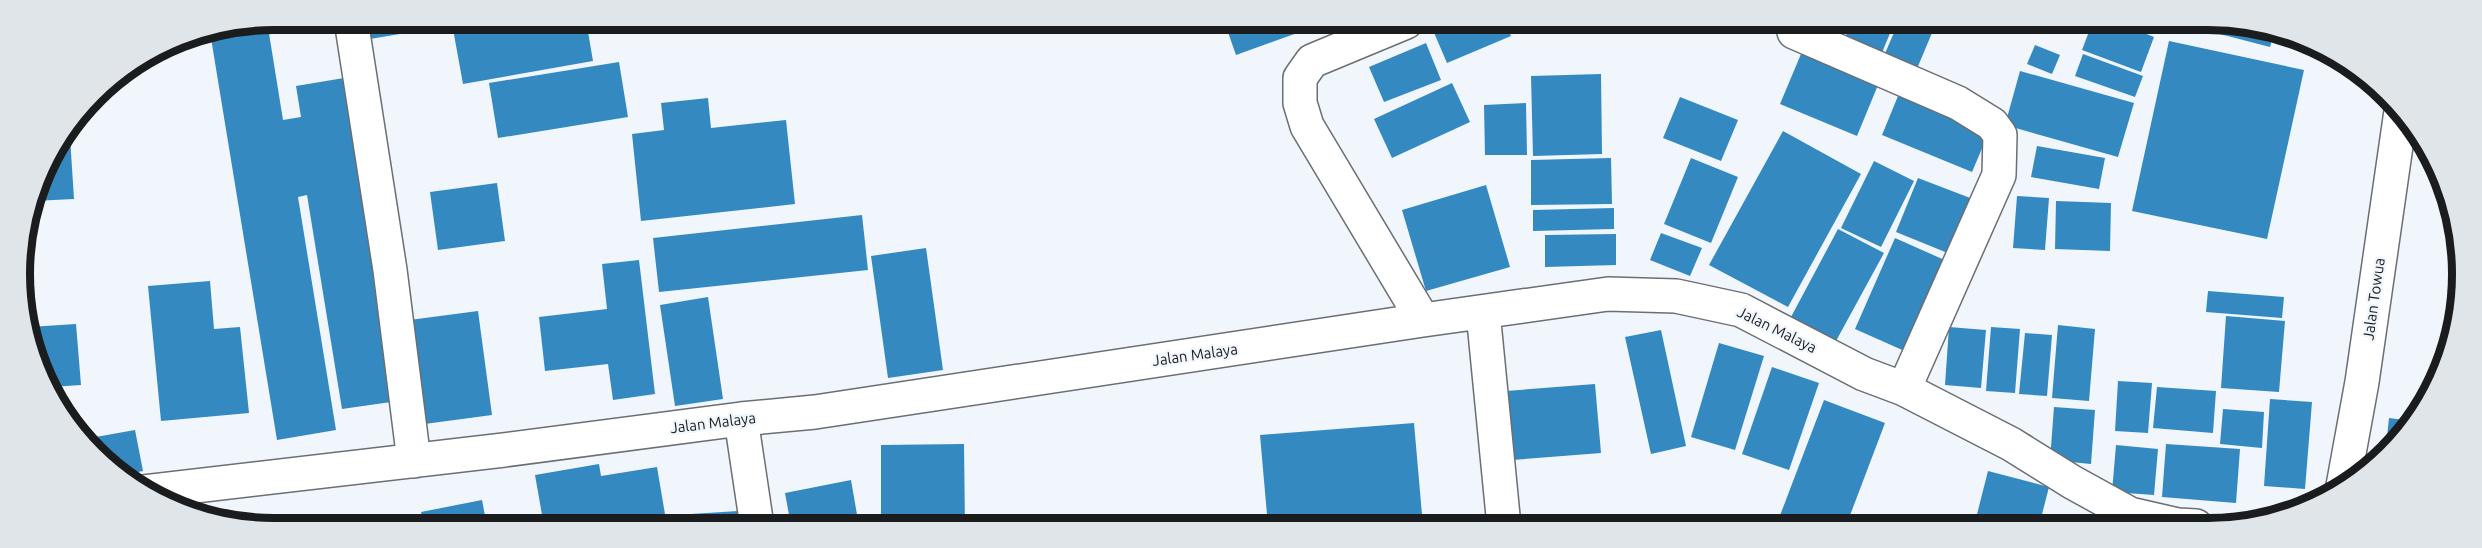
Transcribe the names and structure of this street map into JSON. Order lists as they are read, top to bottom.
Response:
{
  "streets": {
    "street": ["Jalan Towua", "Jalan Malaya"]
  }
}
